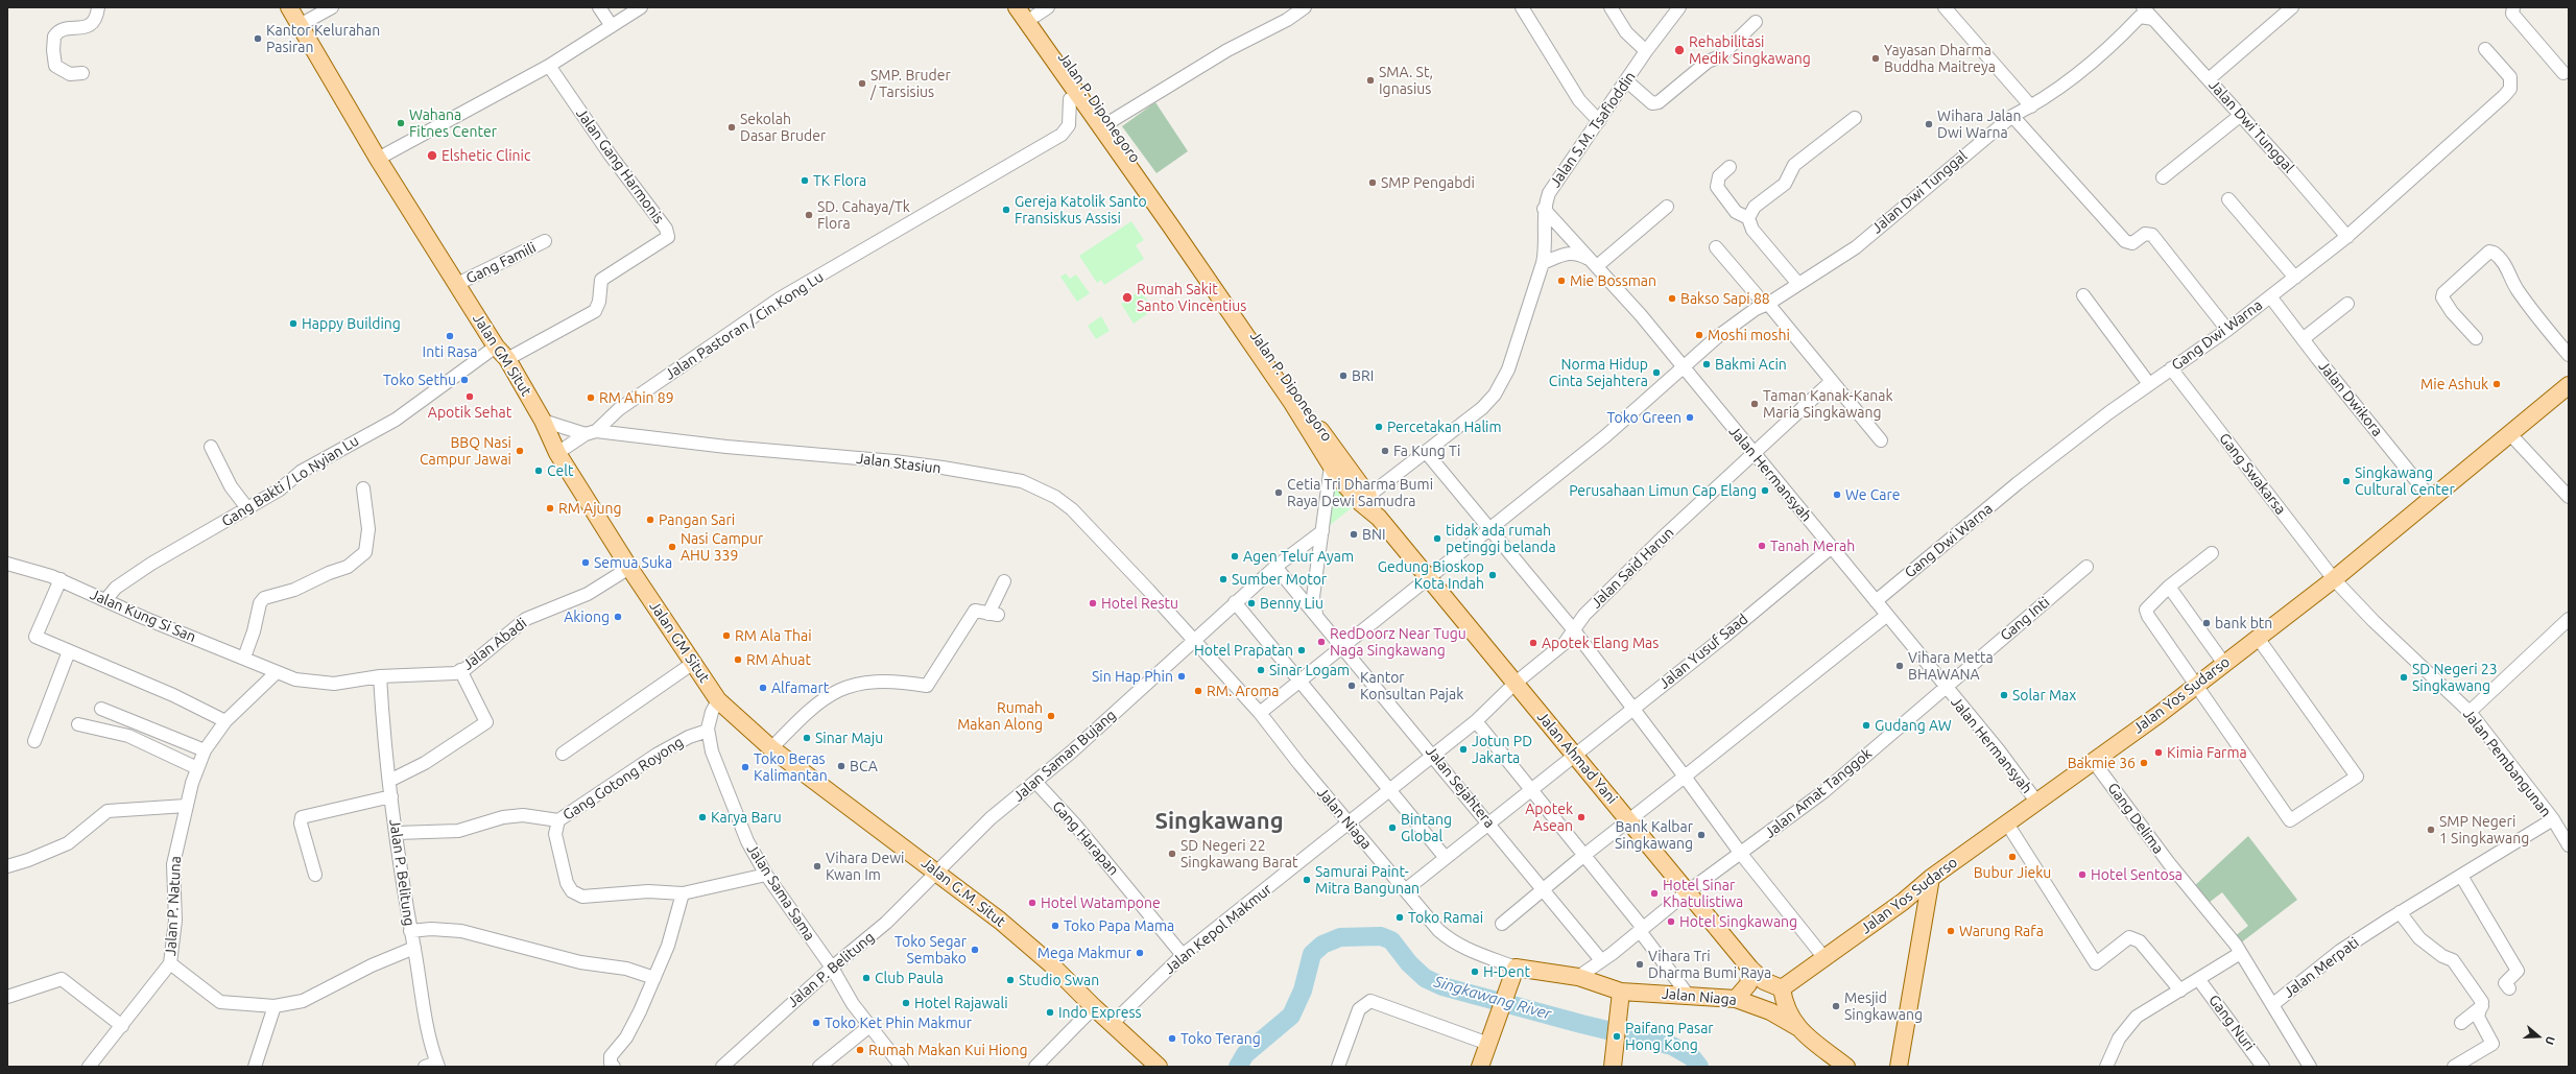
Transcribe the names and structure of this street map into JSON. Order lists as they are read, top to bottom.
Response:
{
  "streets": {
    "main road": [
      "Jalan P. Diponegoro",
      "Jalan GM Situt",
      "Jalan Yos Sudarso",
      "Jalan Ahmad Yani",
      "Jalan Niaga",
      "Jalan G.M. Situt"
    ],
    "street": [
      "Jalan Dwi Tunggal",
      "Jalan S.M. Tsafioddin",
      "Jalan Gang Harmonis",
      "Gang Famili",
      "Jalan Pastoran / Cin Kong Lu",
      "Gang Dwi Warna",
      "Jalan Dwikora",
      "Jalan Stasiun",
      "Jalan Hermansyah",
      "Gang Swakarsa",
      "Gang Bakti / Lo Nyian Lu",
      "Jalan Said Harun",
      "Jalan Kung Si San",
      "Gang Inti",
      "Jalan Abadi",
      "Jalan Yusuf Saad",
      "Jalan Saman Bujang",
      "Jalan Pembangunan",
      "Gang Gotong Royong",
      "Jalan Sejahtera",
      "Jalan Amat Tanggok",
      "Gang Delima",
      "Gang Harapan",
      "Jalan P. Belitung",
      "Jalan Sama Sama",
      "Jalan P. Natuna",
      "Jalan Kepol Makmur",
      "Jalan Merpati",
      "Gang Nuri"
    ]
  },
  "crossings": [
    ["Jalan P. Diponegoro", "Jalan S.M. Tsafioddin"],
    ["Jalan P. Diponegoro", "Jalan Ahmad Yani"],
    ["Jalan Dwi Tunggal", "Gang Dwi Warna"],
    ["Jalan Dwi Tunggal", "Jalan Hermansyah"],
    ["Jalan Dwi Tunggal", "Jalan Ahmad Yani"],
    ["Jalan Dwi Tunggal", "Jalan Sejahtera"],
    ["Jalan Dwi Tunggal", "Jalan Niaga"],
    ["Jalan S.M. Tsafioddin", "Jalan Hermansyah"],
    ["Jalan Gang Harmonis", "Jalan GM Situt"],
    ["Gang Famili", "Jalan GM Situt"],
    ["Jalan Pastoran / Cin Kong Lu", "Jalan GM Situt"],
    ["Jalan Pastoran / Cin Kong Lu", "Jalan Stasiun"],
    ["Gang Dwi Warna", "Jalan Dwikora"],
    ["Gang Dwi Warna", "Jalan Hermansyah"],
    ["Gang Dwi Warna", "Gang Swakarsa"],
    ["Jalan GM Situt", "Jalan Stasiun"],
    ["Jalan GM Situt", "Gang Bakti / Lo Nyian Lu"],
    ["Jalan GM Situt", "Jalan Abadi"],
    ["Jalan GM Situt", "Jalan Sama Sama"],
    ["Jalan GM Situt", "Jalan G.M. Situt"],
    ["Jalan Dwikora", "Jalan Yos Sudarso"],
    ["Jalan Stasiun", "Jalan Saman Bujang"],
    ["Jalan Stasiun", "Jalan Niaga"],
    ["Jalan Hermansyah", "Jalan Said Harun"],
    ["Jalan Hermansyah", "Gang Inti"],
    ["Jalan Hermansyah", "Jalan Yusuf Saad"],
    ["Jalan Hermansyah", "Jalan Yos Sudarso"],
    ["Jalan Hermansyah", "Jalan Amat Tanggok"],
    ["Gang Swakarsa", "Jalan Yos Sudarso"],
    ["Gang Swakarsa", "Jalan Pembangunan"],
    ["Gang Bakti / Lo Nyian Lu", "Jalan Kung Si San"],
    ["Jalan Said Harun", "Jalan Ahmad Yani"],
    ["Jalan Said Harun", "Jalan Sejahtera"],
    ["Jalan Said Harun", "Jalan Kepol Makmur"],
    ["Jalan Kung Si San", "Jalan Abadi"],
    ["Jalan Kung Si San", "Jalan P. Natuna"],
    ["Gang Inti", "Jalan Amat Tanggok"],
    ["Jalan Abadi", "Jalan P. Belitung"],
    ["Jalan Abadi", "Jalan P. Natuna"],
    ["Jalan Yusuf Saad", "Jalan Ahmad Yani"],
    ["Jalan Yusuf Saad", "Jalan Sejahtera"],
    ["Jalan Yusuf Saad", "Jalan Niaga"],
    ["Jalan Yos Sudarso", "Jalan Ahmad Yani"],
    ["Jalan Yos Sudarso", "Jalan Pembangunan"],
    ["Jalan Yos Sudarso", "Gang Delima"],
    ["Jalan Saman Bujang", "Jalan Sejahtera"],
    ["Jalan Saman Bujang", "Jalan Niaga"],
    ["Jalan Saman Bujang", "Gang Harapan"],
    ["Jalan Saman Bujang", "Jalan P. Belitung"],
    ["Jalan Saman Bujang", "Jalan G.M. Situt"],
    ["Jalan Ahmad Yani", "Jalan Amat Tanggok"],
    ["Jalan Pembangunan", "Jalan Merpati"],
    ["Gang Gotong Royong", "Jalan Sama Sama"],
    ["Jalan Sejahtera", "Jalan Amat Tanggok"],
    ["Jalan Sejahtera", "Jalan Kepol Makmur"],
    ["Jalan Amat Tanggok", "Jalan Niaga"],
    ["Jalan Niaga", "Jalan Kepol Makmur"],
    ["Gang Delima", "Jalan Merpati"],
    ["Gang Harapan", "Jalan Kepol Makmur"],
    ["Jalan P. Belitung", "Jalan Sama Sama"],
    ["Jalan P. Belitung", "Jalan G.M. Situt"],
    ["Jalan Sama Sama", "Jalan G.M. Situt"],
    ["Jalan G.M. Situt", "Jalan Kepol Makmur"]
  ],
  "districts": ["Singkawang"],
  "water": ["Singkawang River"],
  "places": [
    "Kantor Kelurahan Pasiran",
    "Rehabilitasi Medik Singkawang",
    "Yayasan Dharma Buddha Maitreya",
    "SMA. St, Ignasius",
    "SMP. Bruder / Tarsisius",
    "Wahana Fitnes Center",
    "Wihara Jalan Dwi Warna",
    "Sekolah Dasar Bruder",
    "Elshetic Clinic",
    "TK Flora",
    "SMP Pengabdi",
    "Gereja Katolik Santo Fransiskus Assisi",
    "SD. Cahaya/Tk Flora",
    "Mie Bossman",
    "Rumah Sakit Santo Vincentius",
    "Bakso Sapi 88",
    "Happy Building",
    "Moshi moshi",
    "Inti Rasa",
    "Bakmi Acin",
    "Norma Hidup Cinta Sejahtera",
    "BRI",
    "Toko Sethu",
    "Mie Ashuk",
    "Apotik Sehat",
    "RM Ahin 89",
    "Taman Kanak-Kanak Maria Singkawang",
    "Toko Green",
    "Percetakan Halim",
    "BBQ Nasi Campur Jawai",
    "Fa Kung Ti",
    "Celt",
    "Singkawang Cultural Center",
    "Perusahaan Limun Cap Elang",
    "Cetia Tri Dharma Bumi Raya Dewi Samudra",
    "We Care",
    "RM Ajung",
    "Pangan Sari",
    "BNI",
    "tidak ada rumah petinggi belanda",
    "Tanah Merah",
    "Nasi Campur AHU 339",
    "Agen Telur Ayam",
    "Semua Suka",
    "Gedung Bioskop Kota Indah",
    "Sumber Motor",
    "Hotel Restu",
    "Benny Liu",
    "Akiong",
    "bank btn",
    "RM Ala Thai",
    "RedDoorz Near Tugu Naga Singkawang",
    "Apotek Elang Mas",
    "Hotel Prapatan",
    "RM Ahuat",
    "Vihara Metta BHAWANA",
    "Sinar Logam",
    "Sin Hap Phin",
    "SD Negeri 23 Singkawang",
    "Kantor Konsultan Pajak",
    "Alfamart",
    "RM. Aroma",
    "Solar Max",
    "Rumah Makan Along",
    "Gudang AW",
    "Sinar Maju",
    "Jotun PD Jakarta",
    "Kimia Farma",
    "Bakmie 36",
    "BCA",
    "Toko Beras Kalimantan",
    "Karya Baru",
    "Apotek Asean",
    "Bintang Global",
    "SMP Negeri 1 Singkawang",
    "Bank Kalbar Singkawang",
    "SD Negeri 22 Singkawang Barat",
    "Bubur Jieku",
    "Vihara Dewi Kwan Im",
    "Hotel Sentosa",
    "Samurai Paint- Mitra Bangunan",
    "Hotel Sinar Khatulistiwa",
    "Hotel Watampone",
    "Toko Ramai",
    "Hotel Singkawang",
    "Toko Papa Mama",
    "Warung Rafa",
    "Toko Segar Sembako",
    "Mega Makmur",
    "Vihara Tri Dharma Bumi Raya",
    "H-Dent",
    "Club Paula",
    "Studio Swan",
    "Hotel Rajawali",
    "Mesjid Singkawang",
    "Indo Express",
    "Toko Ket Phin Makmur",
    "Paifang Pasar Hong Kong",
    "Toko Terang",
    "Rumah Makan Kui Hiong"
  ],
  "north": "right"
}
